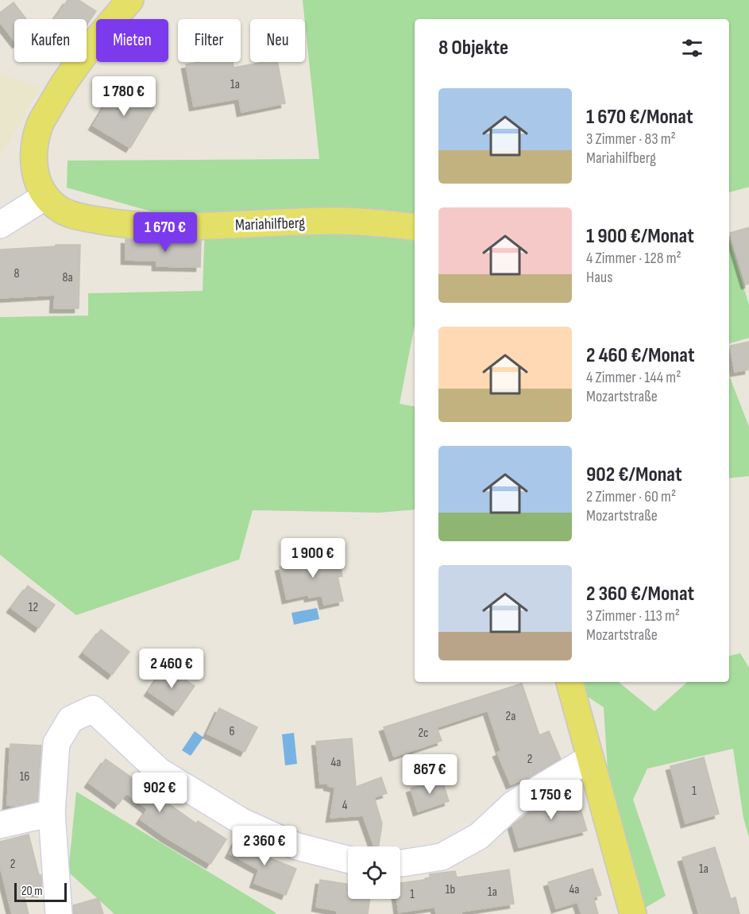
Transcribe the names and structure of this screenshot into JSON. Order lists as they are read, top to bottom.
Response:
{
  "streets": {
    "main road": ["Mariahilfberg"]
  },
  "house_numbers": [
    "1a",
    "8",
    "8a",
    "12",
    "2a",
    "6",
    "2c",
    "2",
    "4a",
    "16",
    "1",
    "4",
    "2",
    "1a",
    "1b",
    "4a",
    "1a",
    "1"
  ],
  "scale_bar": "20 m",
  "page": {
    "chip": [
      "Kaufen",
      "Mieten",
      "Filter",
      "Neu"
    ],
    "heading": "8 Objekte",
    "price": [
      "1 780 €",
      "1 670 €",
      "1 900 €",
      "2 460 €",
      "867 €",
      "902 €",
      "1 750 €",
      "2 360 €"
    ],
    "list": [
      {
        "name": "1 670 €/Monat",
        "note": "3 Zimmer · 83 m² · Mariahilfberg"
      },
      {
        "name": "1 900 €/Monat",
        "note": "4 Zimmer · 128 m² · Haus"
      },
      {
        "name": "2 460 €/Monat",
        "note": "4 Zimmer · 144 m² · Mozartstraße"
      },
      {
        "name": "902 €/Monat",
        "note": "2 Zimmer · 60 m² · Mozartstraße"
      },
      {
        "name": "2 360 €/Monat",
        "note": "3 Zimmer · 113 m² · Mozartstraße"
      }
    ],
    "scale": "20 m"
  }
}
